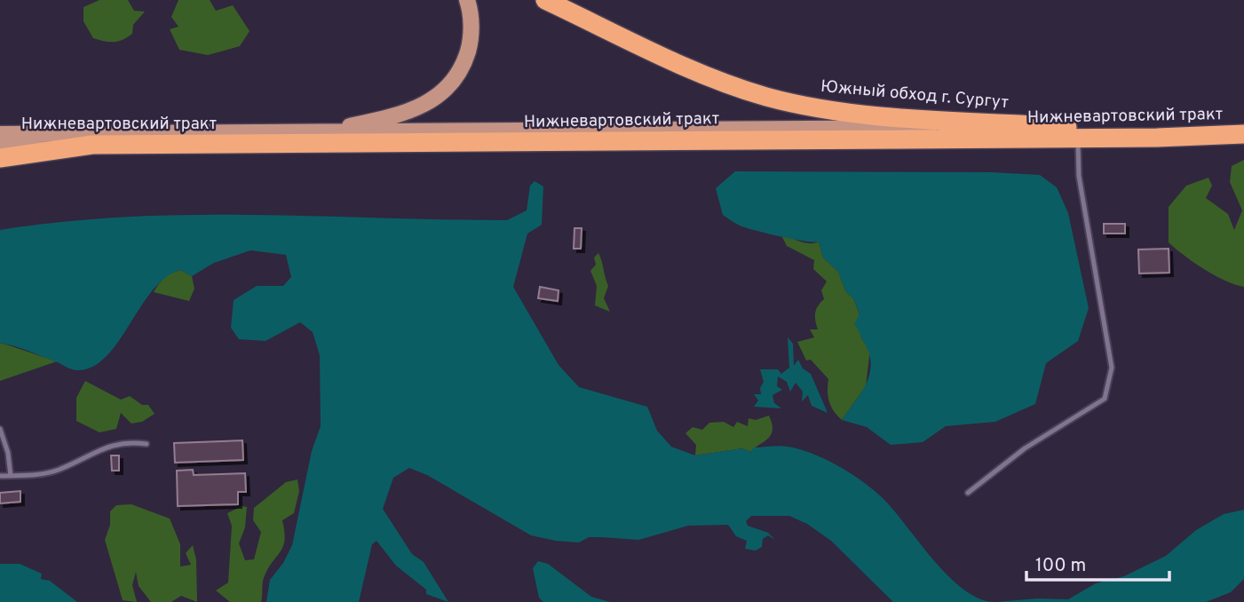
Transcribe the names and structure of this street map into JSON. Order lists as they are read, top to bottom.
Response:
{
  "streets": {
    "highway": ["Южный обход г. Сургут", "Нижневартовский тракт"]
  },
  "crossings": [
    ["Южный обход г. Сургут", "Нижневартовский тракт"]
  ],
  "scale_bar": "100 m"
}
